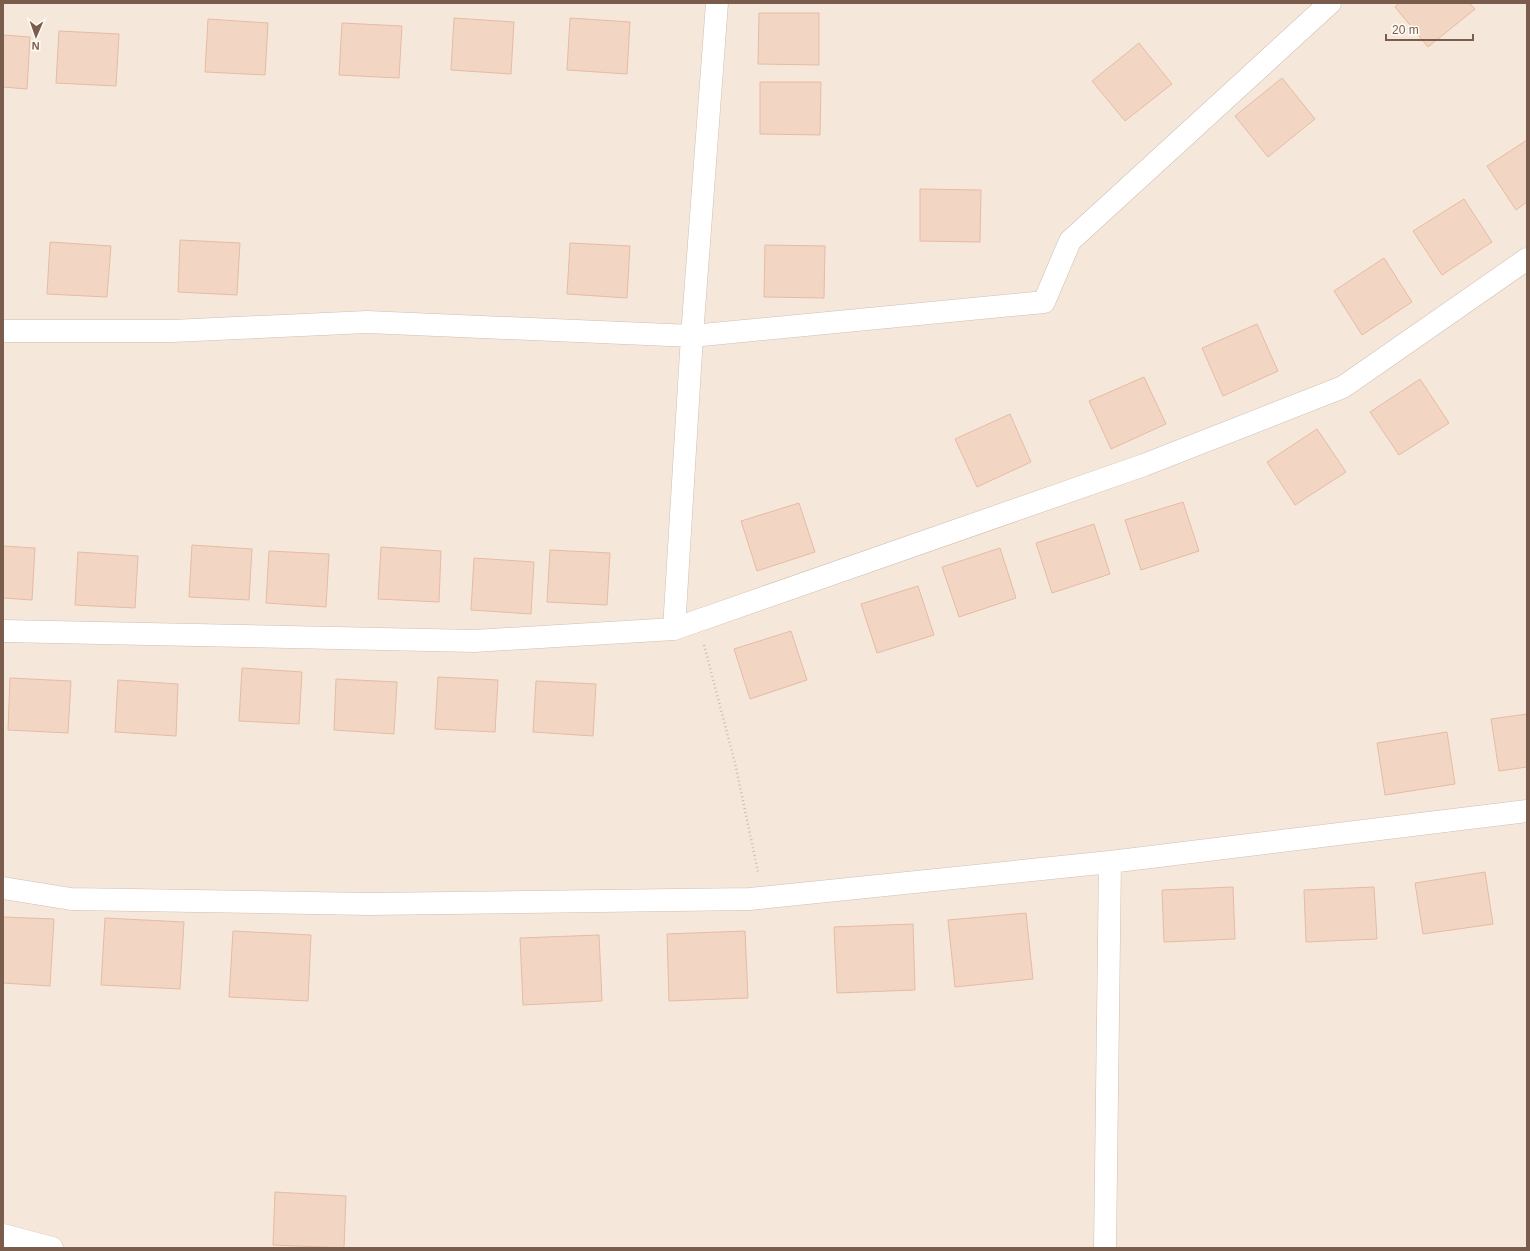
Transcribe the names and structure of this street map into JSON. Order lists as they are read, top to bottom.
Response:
{
  "scale_bar": "20 m",
  "north": "bottom"
}
